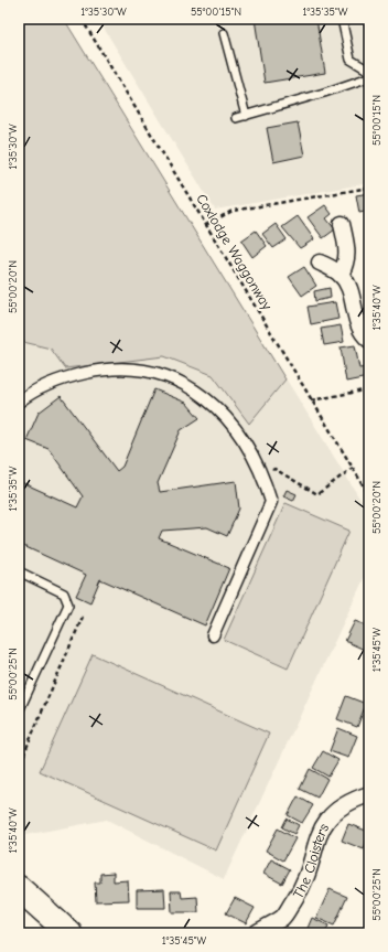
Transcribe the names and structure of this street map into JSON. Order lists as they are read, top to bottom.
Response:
{
  "streets": {
    "street": ["The Cloisters"],
    "path": ["Coxlodge Waggonway"]
  },
  "coordinates": [
    "1°35'30\"W",
    "55°00'15\"N",
    "1°35'35\"W",
    "55°00'20\"N",
    "1°35'40\"W",
    "1°35'45\"W",
    "55°00'25\"N"
  ]
}
